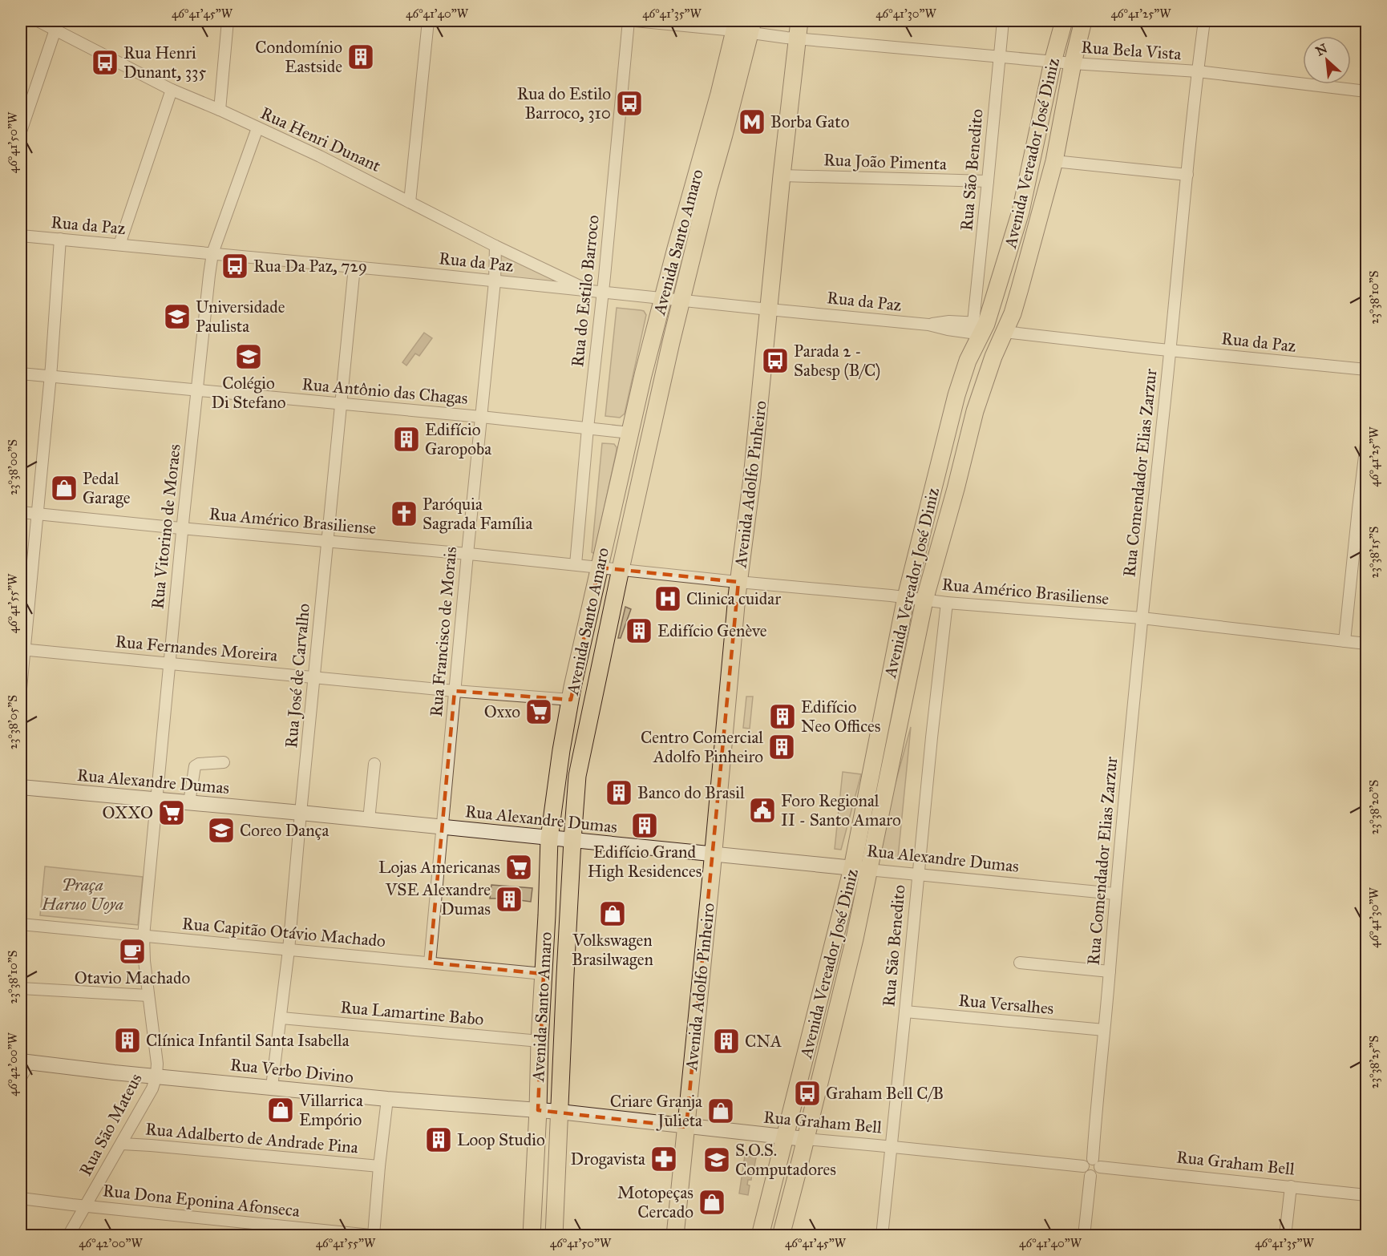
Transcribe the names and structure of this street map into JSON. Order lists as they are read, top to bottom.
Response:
{
  "streets": {
    "main road": ["Avenida Vereador José Diniz", "Avenida Santo Amaro", "Avenida Adolfo Pinheiro"],
    "street": [
      "Rua Bela Vista",
      "Rua Henri Dunant",
      "Rua João Pimenta",
      "Rua São Benedito",
      "Rua da Paz",
      "Rua do Estilo Barroco",
      "Rua Antônio das Chagas",
      "Rua Comendador Elias Zarzur",
      "Rua Américo Brasiliense",
      "Rua Vitorino de Moraes",
      "Rua Francisco de Morais",
      "Rua Fernandes Moreira",
      "Rua José de Carvalho",
      "Rua Alexandre Dumas",
      "Rua Capitão Otávio Machado",
      "Rua Versalhes",
      "Rua Lamartine Babo",
      "Rua Verbo Divino",
      "Rua Graham Bell",
      "Rua São Mateus",
      "Rua Adalberto de Andrade Pina",
      "Rua Dona Eponina Afonseca"
    ]
  },
  "crossings": [
    ["Rua Bela Vista", "Avenida Vereador José Diniz"],
    ["Rua Bela Vista", "Rua São Benedito"],
    ["Rua Bela Vista", "Avenida Santo Amaro"],
    ["Rua Bela Vista", "Rua Comendador Elias Zarzur"],
    ["Rua Bela Vista", "Avenida Adolfo Pinheiro"],
    ["Rua Henri Dunant", "Rua da Paz"],
    ["Rua Henri Dunant", "Rua Vitorino de Moraes"],
    ["Rua Henri Dunant", "Rua Francisco de Morais"],
    ["Avenida Vereador José Diniz", "Rua São Benedito"],
    ["Avenida Vereador José Diniz", "Rua da Paz"],
    ["Avenida Vereador José Diniz", "Rua Américo Brasiliense"],
    ["Avenida Vereador José Diniz", "Rua Alexandre Dumas"],
    ["Avenida Vereador José Diniz", "Rua Graham Bell"],
    ["Rua João Pimenta", "Rua São Benedito"],
    ["Rua João Pimenta", "Avenida Adolfo Pinheiro"],
    ["Rua São Benedito", "Rua da Paz"],
    ["Rua São Benedito", "Rua Américo Brasiliense"],
    ["Rua São Benedito", "Rua Alexandre Dumas"],
    ["Rua São Benedito", "Rua Versalhes"],
    ["Rua São Benedito", "Rua Graham Bell"],
    ["Rua da Paz", "Avenida Santo Amaro"],
    ["Rua da Paz", "Rua do Estilo Barroco"],
    ["Rua da Paz", "Rua Comendador Elias Zarzur"],
    ["Rua da Paz", "Avenida Adolfo Pinheiro"],
    ["Rua da Paz", "Rua Vitorino de Moraes"],
    ["Rua da Paz", "Rua Francisco de Morais"],
    ["Rua da Paz", "Rua José de Carvalho"],
    ["Avenida Santo Amaro", "Rua Antônio das Chagas"],
    ["Avenida Santo Amaro", "Rua Américo Brasiliense"],
    ["Avenida Santo Amaro", "Rua Fernandes Moreira"],
    ["Avenida Santo Amaro", "Rua Alexandre Dumas"],
    ["Avenida Santo Amaro", "Rua Capitão Otávio Machado"],
    ["Avenida Santo Amaro", "Rua Lamartine Babo"],
    ["Avenida Santo Amaro", "Rua Verbo Divino"],
    ["Avenida Santo Amaro", "Rua Graham Bell"],
    ["Rua do Estilo Barroco", "Rua Antônio das Chagas"],
    ["Rua do Estilo Barroco", "Rua Américo Brasiliense"],
    ["Rua Antônio das Chagas", "Rua Vitorino de Moraes"],
    ["Rua Antônio das Chagas", "Rua Francisco de Morais"],
    ["Rua Antônio das Chagas", "Rua José de Carvalho"],
    ["Rua Comendador Elias Zarzur", "Rua Américo Brasiliense"],
    ["Rua Comendador Elias Zarzur", "Rua Alexandre Dumas"],
    ["Rua Comendador Elias Zarzur", "Rua Versalhes"],
    ["Rua Comendador Elias Zarzur", "Rua Graham Bell"],
    ["Avenida Adolfo Pinheiro", "Rua Américo Brasiliense"],
    ["Avenida Adolfo Pinheiro", "Rua Alexandre Dumas"],
    ["Avenida Adolfo Pinheiro", "Rua Graham Bell"],
    ["Rua Américo Brasiliense", "Rua Vitorino de Moraes"],
    ["Rua Américo Brasiliense", "Rua Francisco de Morais"],
    ["Rua Américo Brasiliense", "Rua José de Carvalho"],
    ["Rua Vitorino de Moraes", "Rua Fernandes Moreira"],
    ["Rua Vitorino de Moraes", "Rua Alexandre Dumas"],
    ["Rua Vitorino de Moraes", "Rua Capitão Otávio Machado"],
    ["Rua Vitorino de Moraes", "Rua São Mateus"],
    ["Rua Francisco de Morais", "Rua Fernandes Moreira"],
    ["Rua Francisco de Morais", "Rua Alexandre Dumas"],
    ["Rua Francisco de Morais", "Rua Capitão Otávio Machado"],
    ["Rua Fernandes Moreira", "Rua José de Carvalho"],
    ["Rua José de Carvalho", "Rua Alexandre Dumas"],
    ["Rua José de Carvalho", "Rua Capitão Otávio Machado"],
    ["Rua José de Carvalho", "Rua Lamartine Babo"],
    ["Rua José de Carvalho", "Rua Verbo Divino"],
    ["Rua Capitão Otávio Machado", "Rua São Mateus"],
    ["Rua Verbo Divino", "Rua Graham Bell"],
    ["Rua Verbo Divino", "Rua São Mateus"],
    ["Rua São Mateus", "Rua Adalberto de Andrade Pina"],
    ["Rua São Mateus", "Rua Dona Eponina Afonseca"]
  ],
  "parks": ["Praça Haruo Uoya"],
  "places": {
    "building": [
      "Condomínio Eastside",
      "Edifício Garopoba",
      "Edifício Genève",
      "Edifício Neo Offices",
      "Centro Comercial Adolfo Pinheiro",
      "Banco do Brasil",
      "Edifício Grand High Residences",
      "VSE Alexandre Dumas",
      "Clínica Infantil Santa Isabella",
      "CNA",
      "Loop Studio"
    ],
    "bus stop": [
      "Rua Henri Dunant, 335",
      "Rua do Estilo Barroco, 310",
      "Rua Da Paz, 729",
      "Parada 2 - Sabesp (B/C)",
      "Graham Bell C/B"
    ],
    "metro station": ["Borba Gato"],
    "school or university": [
      "Universidade Paulista",
      "Colégio Di Stefano",
      "Coreo Dança",
      "S.O.S. Computadores"
    ],
    "shop": [
      "Pedal Garage",
      "Volkswagen Brasilwagen",
      "Villarrica Empório",
      "Criare Granja Julieta",
      "Motopeças Cercado"
    ],
    "church": ["Paróquia Sagrada Família"],
    "hospital": ["Clinica cuidar"],
    "supermarket": ["Oxxo", "OXXO", "Lojas Americanas"],
    "public building": ["Foro Regional II - Santo Amaro"],
    "cafe": ["Otavio Machado"],
    "pharmacy": ["Drogavista"]
  },
  "north": "top left",
  "coordinates": [
    "46°41'45\"W",
    "46°41'40\"W",
    "46°41'35\"W",
    "46°41'30\"W",
    "46°41'25\"W",
    "46°41'50\"W",
    "23°38'10\"S",
    "23°38'00\"S",
    "23°38'15\"S",
    "46°41'55\"W",
    "23°38'05\"S",
    "23°38'20\"S",
    "23°38'25\"S",
    "46°42'00\"W"
  ]
}
